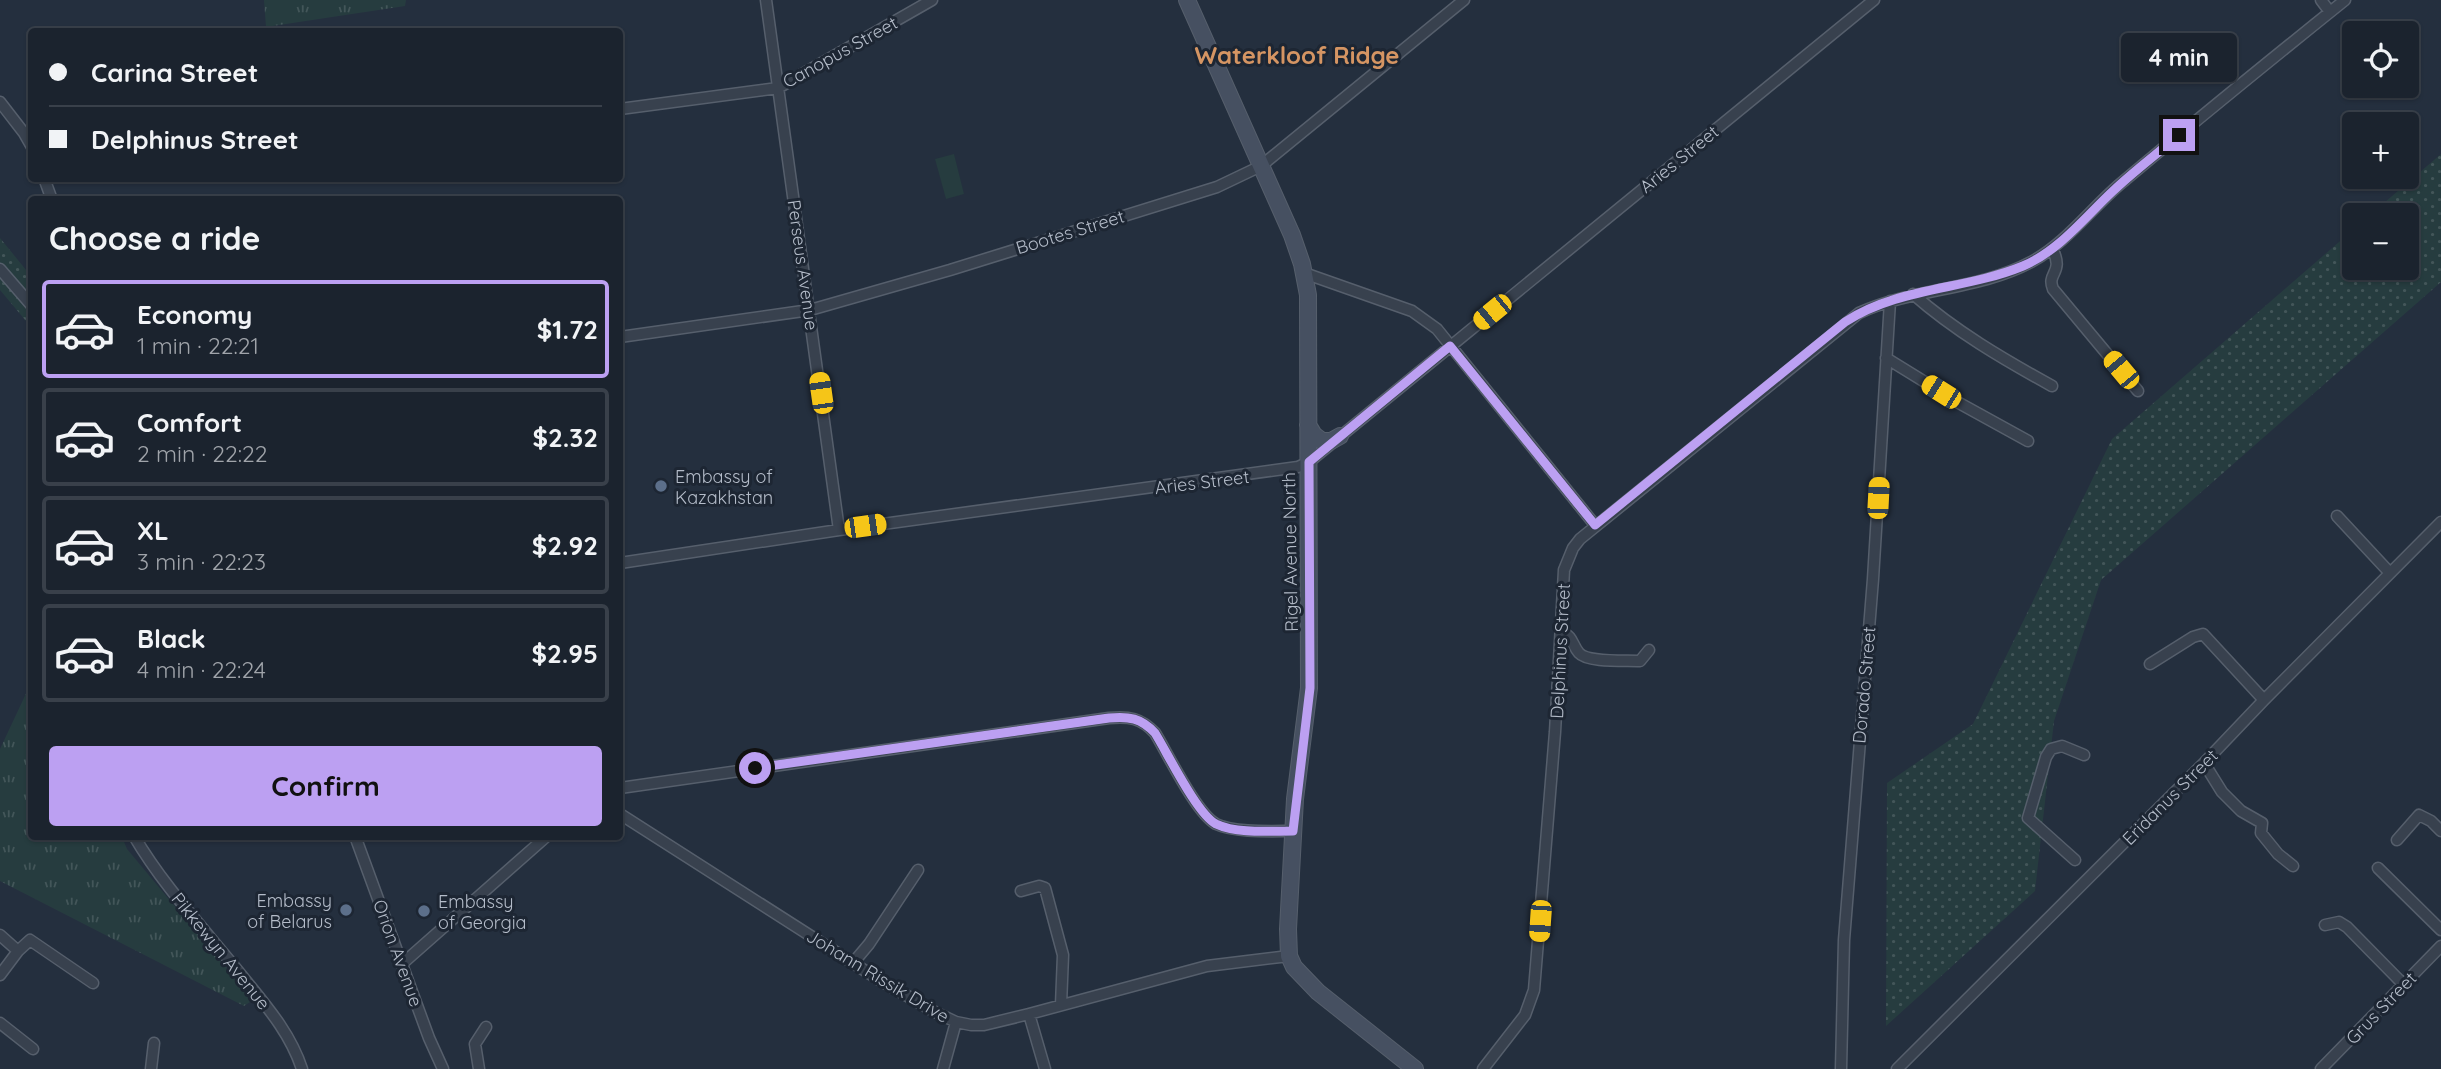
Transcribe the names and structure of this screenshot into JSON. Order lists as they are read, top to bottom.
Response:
{
  "streets": {
    "main road": ["Rigel Avenue North"],
    "street": [
      "Canopus Street",
      "Aries Street",
      "Bootes Street",
      "Perseus Avenue",
      "Delphinus Street",
      "Dorado Street",
      "Eridanus Street",
      "Pikkewyn Avenue",
      "Orion Avenue",
      "Johann Rissik Drive",
      "Grus Street"
    ]
  },
  "crossings": [
    ["Canopus Street", "Perseus Avenue"],
    ["Aries Street", "Perseus Avenue"],
    ["Aries Street", "Rigel Avenue North"],
    ["Bootes Street", "Perseus Avenue"],
    ["Bootes Street", "Rigel Avenue North"],
    ["Rigel Avenue North", "Johann Rissik Drive"],
    ["Delphinus Street", "Dorado Street"]
  ],
  "districts": ["Waterkloof Ridge"],
  "places": ["Embassy of Kazakhstan", "Embassy of Belarus", "Embassy of Georgia"],
  "page": {
    "map_buttons": ["+", "−"],
    "banner": ["Carina Street", "Delphinus Street"],
    "bubble": "4 min",
    "heading": "Choose a ride",
    "list": [
      {
        "name": "Economy",
        "note": "1 min · 22:21",
        "value": "$1.72"
      },
      {
        "name": "Comfort",
        "note": "2 min · 22:22",
        "value": "$2.32"
      },
      {
        "name": "XL",
        "note": "3 min · 22:23",
        "value": "$2.92"
      },
      {
        "name": "Black",
        "note": "4 min · 22:24",
        "value": "$2.95"
      }
    ],
    "buttons": "Confirm"
  }
}
